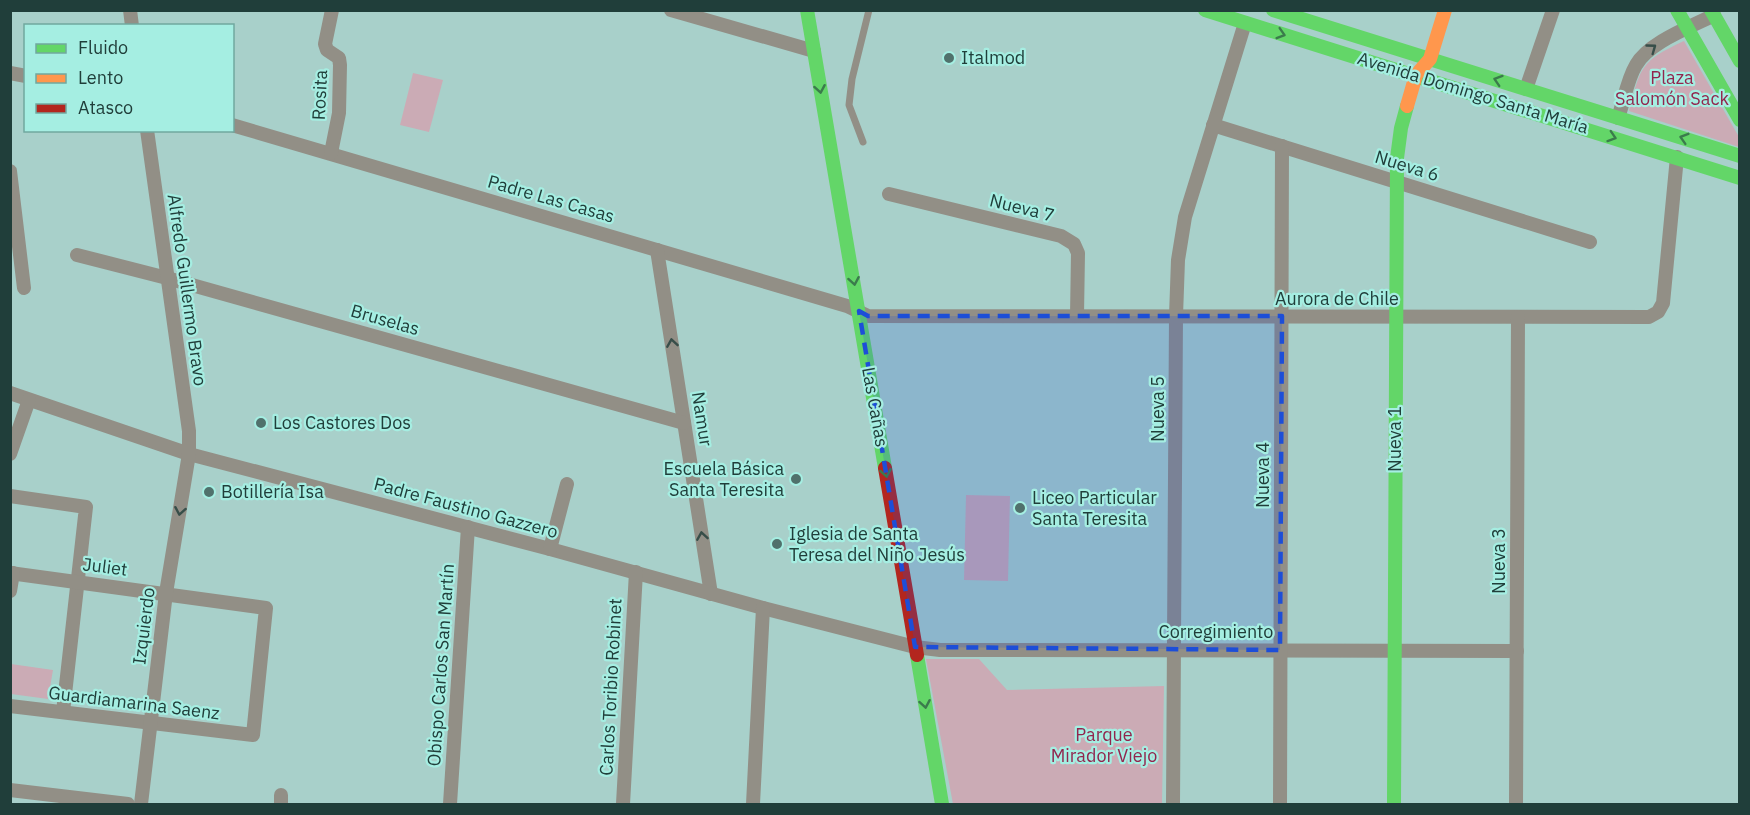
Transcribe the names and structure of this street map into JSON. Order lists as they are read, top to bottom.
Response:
{
  "streets": {
    "street": [
      "Avenida Domingo Santa María",
      "Rosita",
      "Nueva 6",
      "Padre Las Casas",
      "Nueva 7",
      "Alfredo Guillermo Bravo",
      "Aurora de Chile",
      "Bruselas",
      "Las Cañas",
      "Nueva 5",
      "Namur",
      "Nueva 1",
      "Nueva 4",
      "Padre Faustino Gazzero",
      "Nueva 3",
      "Juliet",
      "Izquierdo",
      "Corregimiento",
      "Obispo Carlos San Martín",
      "Carlos Toribio Robinet",
      "Guardiamarina Saenz"
    ]
  },
  "crossings": [
    ["Avenida Domingo Santa María", "Aurora de Chile"],
    ["Avenida Domingo Santa María", "Nueva 5"],
    ["Avenida Domingo Santa María", "Nueva 1"],
    ["Rosita", "Padre Las Casas"],
    ["Nueva 6", "Nueva 5"],
    ["Nueva 6", "Nueva 1"],
    ["Nueva 6", "Nueva 4"],
    ["Padre Las Casas", "Aurora de Chile"],
    ["Padre Las Casas", "Las Cañas"],
    ["Padre Las Casas", "Namur"],
    ["Nueva 7", "Aurora de Chile"],
    ["Alfredo Guillermo Bravo", "Bruselas"],
    ["Alfredo Guillermo Bravo", "Padre Faustino Gazzero"],
    ["Alfredo Guillermo Bravo", "Izquierdo"],
    ["Aurora de Chile", "Las Cañas"],
    ["Aurora de Chile", "Nueva 5"],
    ["Aurora de Chile", "Nueva 1"],
    ["Aurora de Chile", "Nueva 4"],
    ["Aurora de Chile", "Nueva 3"],
    ["Bruselas", "Namur"],
    ["Las Cañas", "Padre Faustino Gazzero"],
    ["Las Cañas", "Corregimiento"],
    ["Nueva 5", "Corregimiento"],
    ["Namur", "Padre Faustino Gazzero"],
    ["Nueva 1", "Corregimiento"],
    ["Nueva 4", "Corregimiento"],
    ["Padre Faustino Gazzero", "Izquierdo"],
    ["Padre Faustino Gazzero", "Corregimiento"],
    ["Padre Faustino Gazzero", "Obispo Carlos San Martín"],
    ["Padre Faustino Gazzero", "Carlos Toribio Robinet"],
    ["Nueva 3", "Corregimiento"],
    ["Juliet", "Izquierdo"],
    ["Juliet", "Guardiamarina Saenz"],
    ["Izquierdo", "Guardiamarina Saenz"]
  ],
  "one_way": ["Las Cañas", "Namur", "Izquierdo"],
  "parks": ["Plaza Salomón Sack", "Parque Mirador Viejo"],
  "places": [
    "Italmod",
    "Los Castores Dos",
    "Escuela Básica Santa Teresita",
    "Botillería Isa",
    "Liceo Particular Santa Teresita",
    "Iglesia de Santa Teresa del Niño Jesús"
  ],
  "legend": ["Fluido", "Lento", "Atasco"]
}
